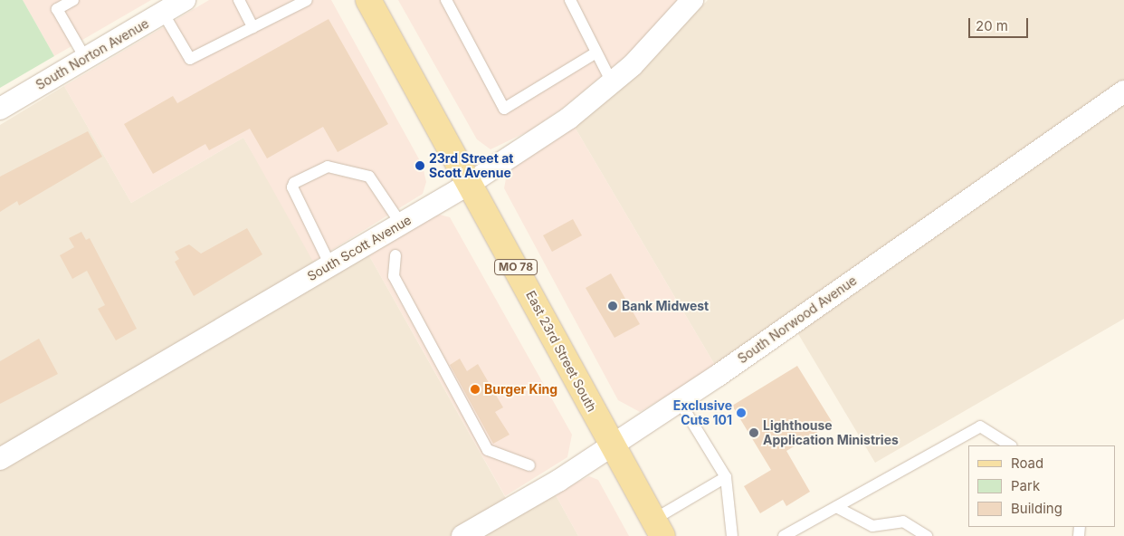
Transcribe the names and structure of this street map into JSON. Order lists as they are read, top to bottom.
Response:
{
  "streets": {
    "main road": ["MO 78", "East 23rd Street South"],
    "street": ["South Norton Avenue", "South Scott Avenue", "South Norwood Avenue"]
  },
  "crossings": [
    ["South Scott Avenue", "East 23rd Street South"],
    ["South Norwood Avenue", "East 23rd Street South"]
  ],
  "places": [
    "23rd Street at Scott Avenue",
    "Bank Midwest",
    "Burger King",
    "Exclusive Cuts 101",
    "Lighthouse Application Ministries"
  ],
  "legend": ["Road", "Park", "Building"],
  "scale_bar": "20 m"
}
